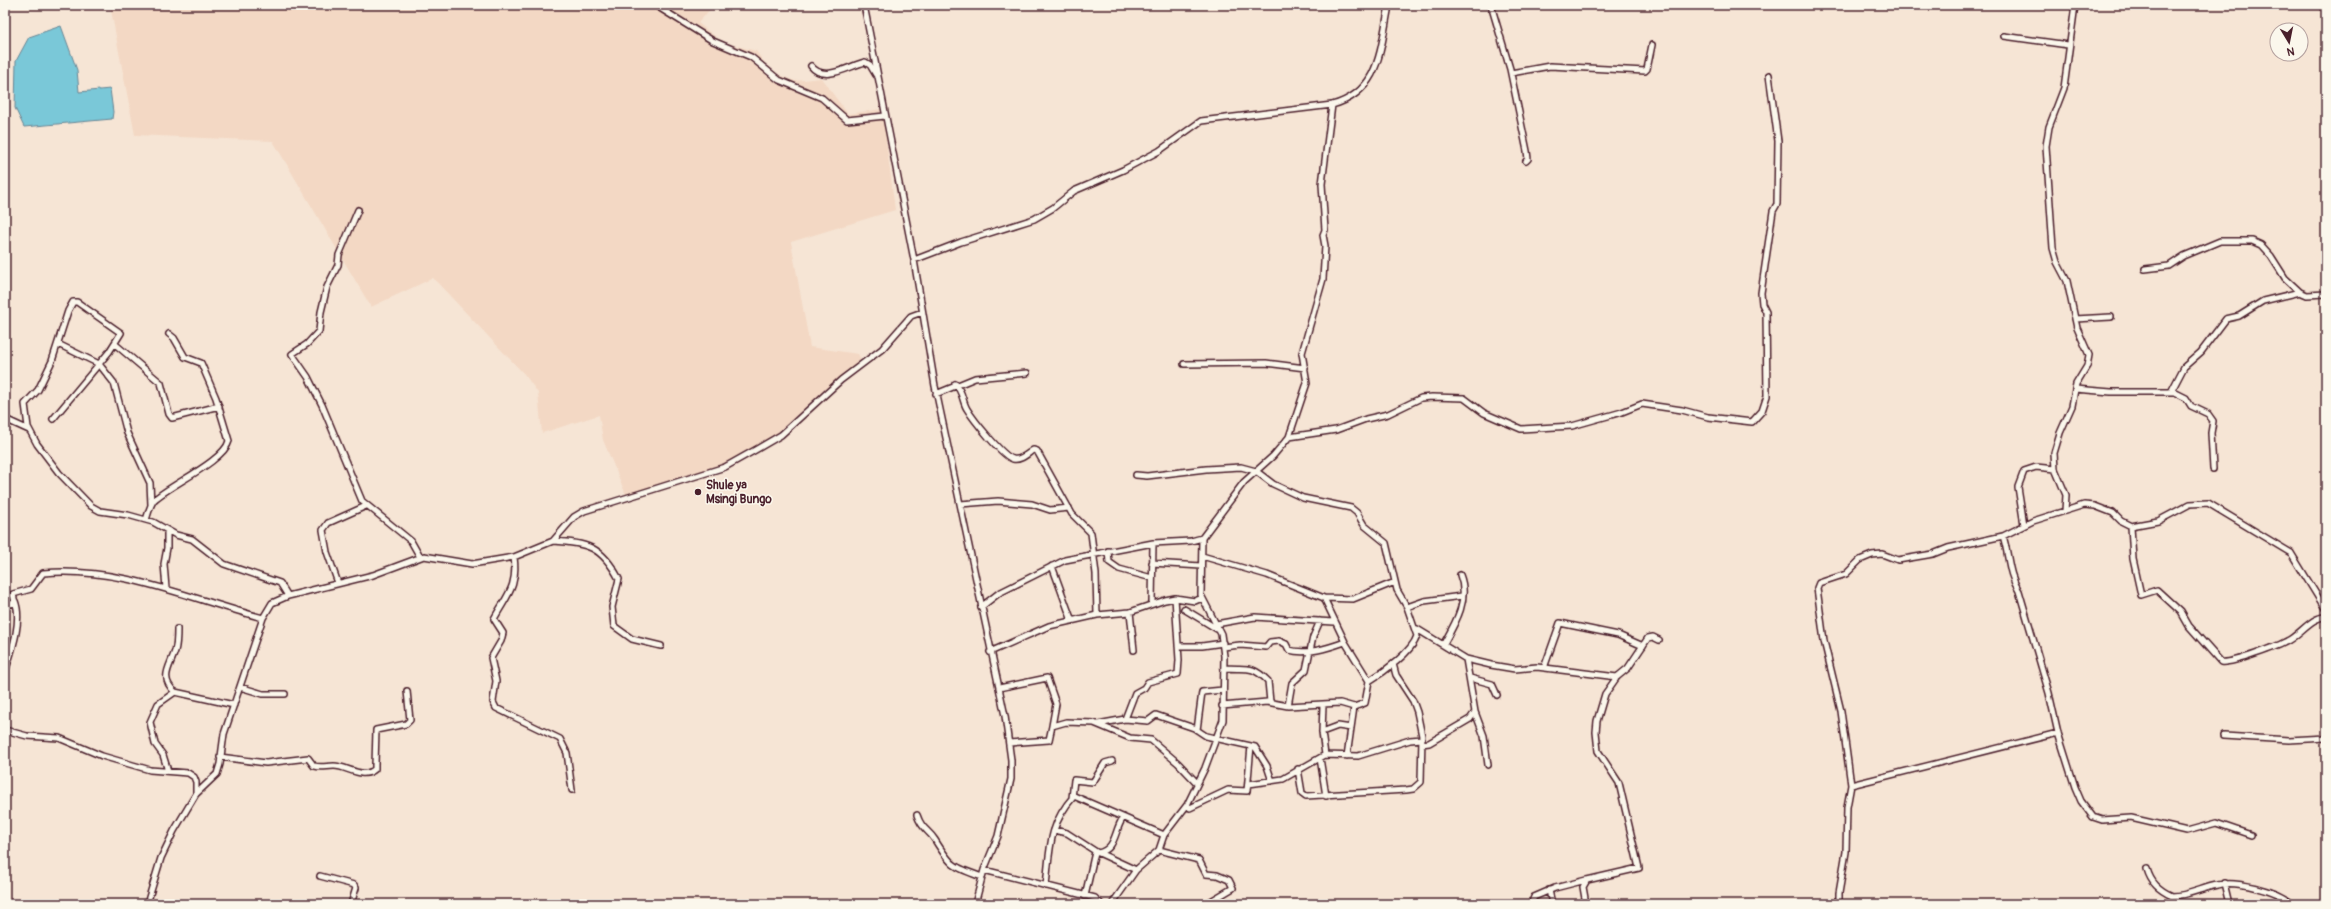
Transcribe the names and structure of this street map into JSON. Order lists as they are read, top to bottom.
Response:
{
  "places": ["Shule ya Msingi Bungo"],
  "north": "bottom"
}
